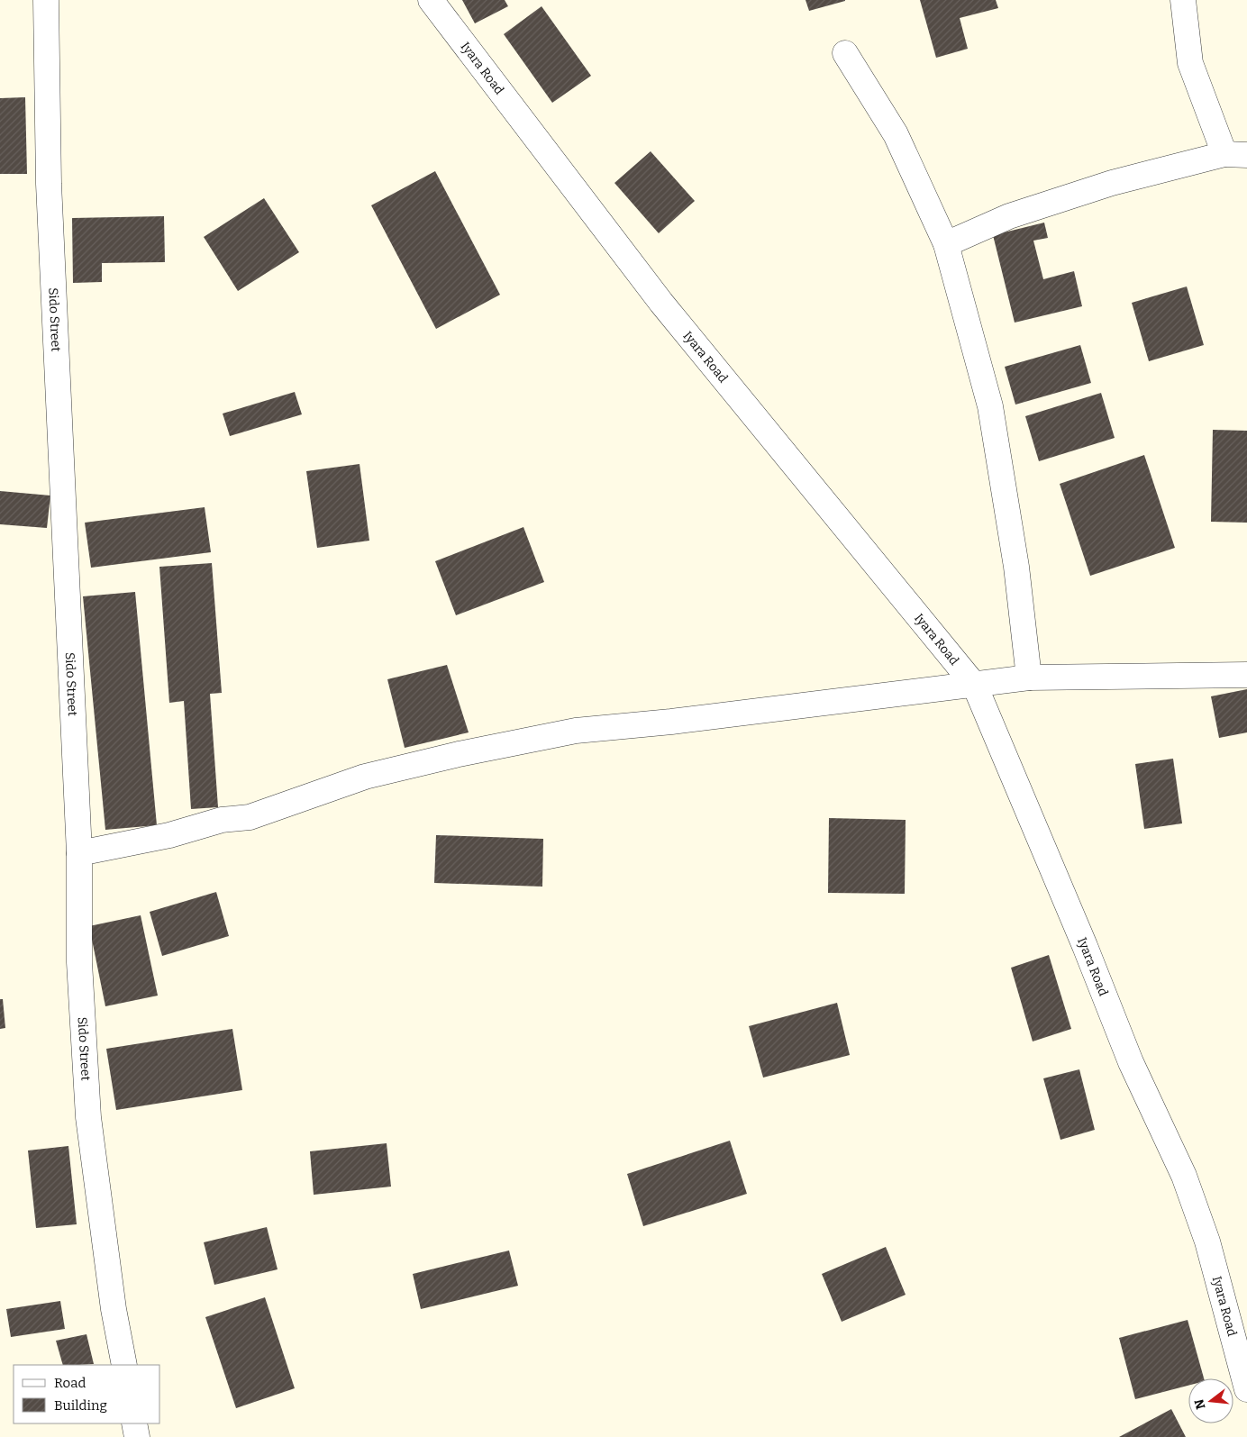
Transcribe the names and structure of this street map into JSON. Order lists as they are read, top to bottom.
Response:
{
  "streets": {
    "street": ["Iyara Road", "Sido Street"]
  },
  "legend": ["Road", "Building"],
  "north": "left"
}
